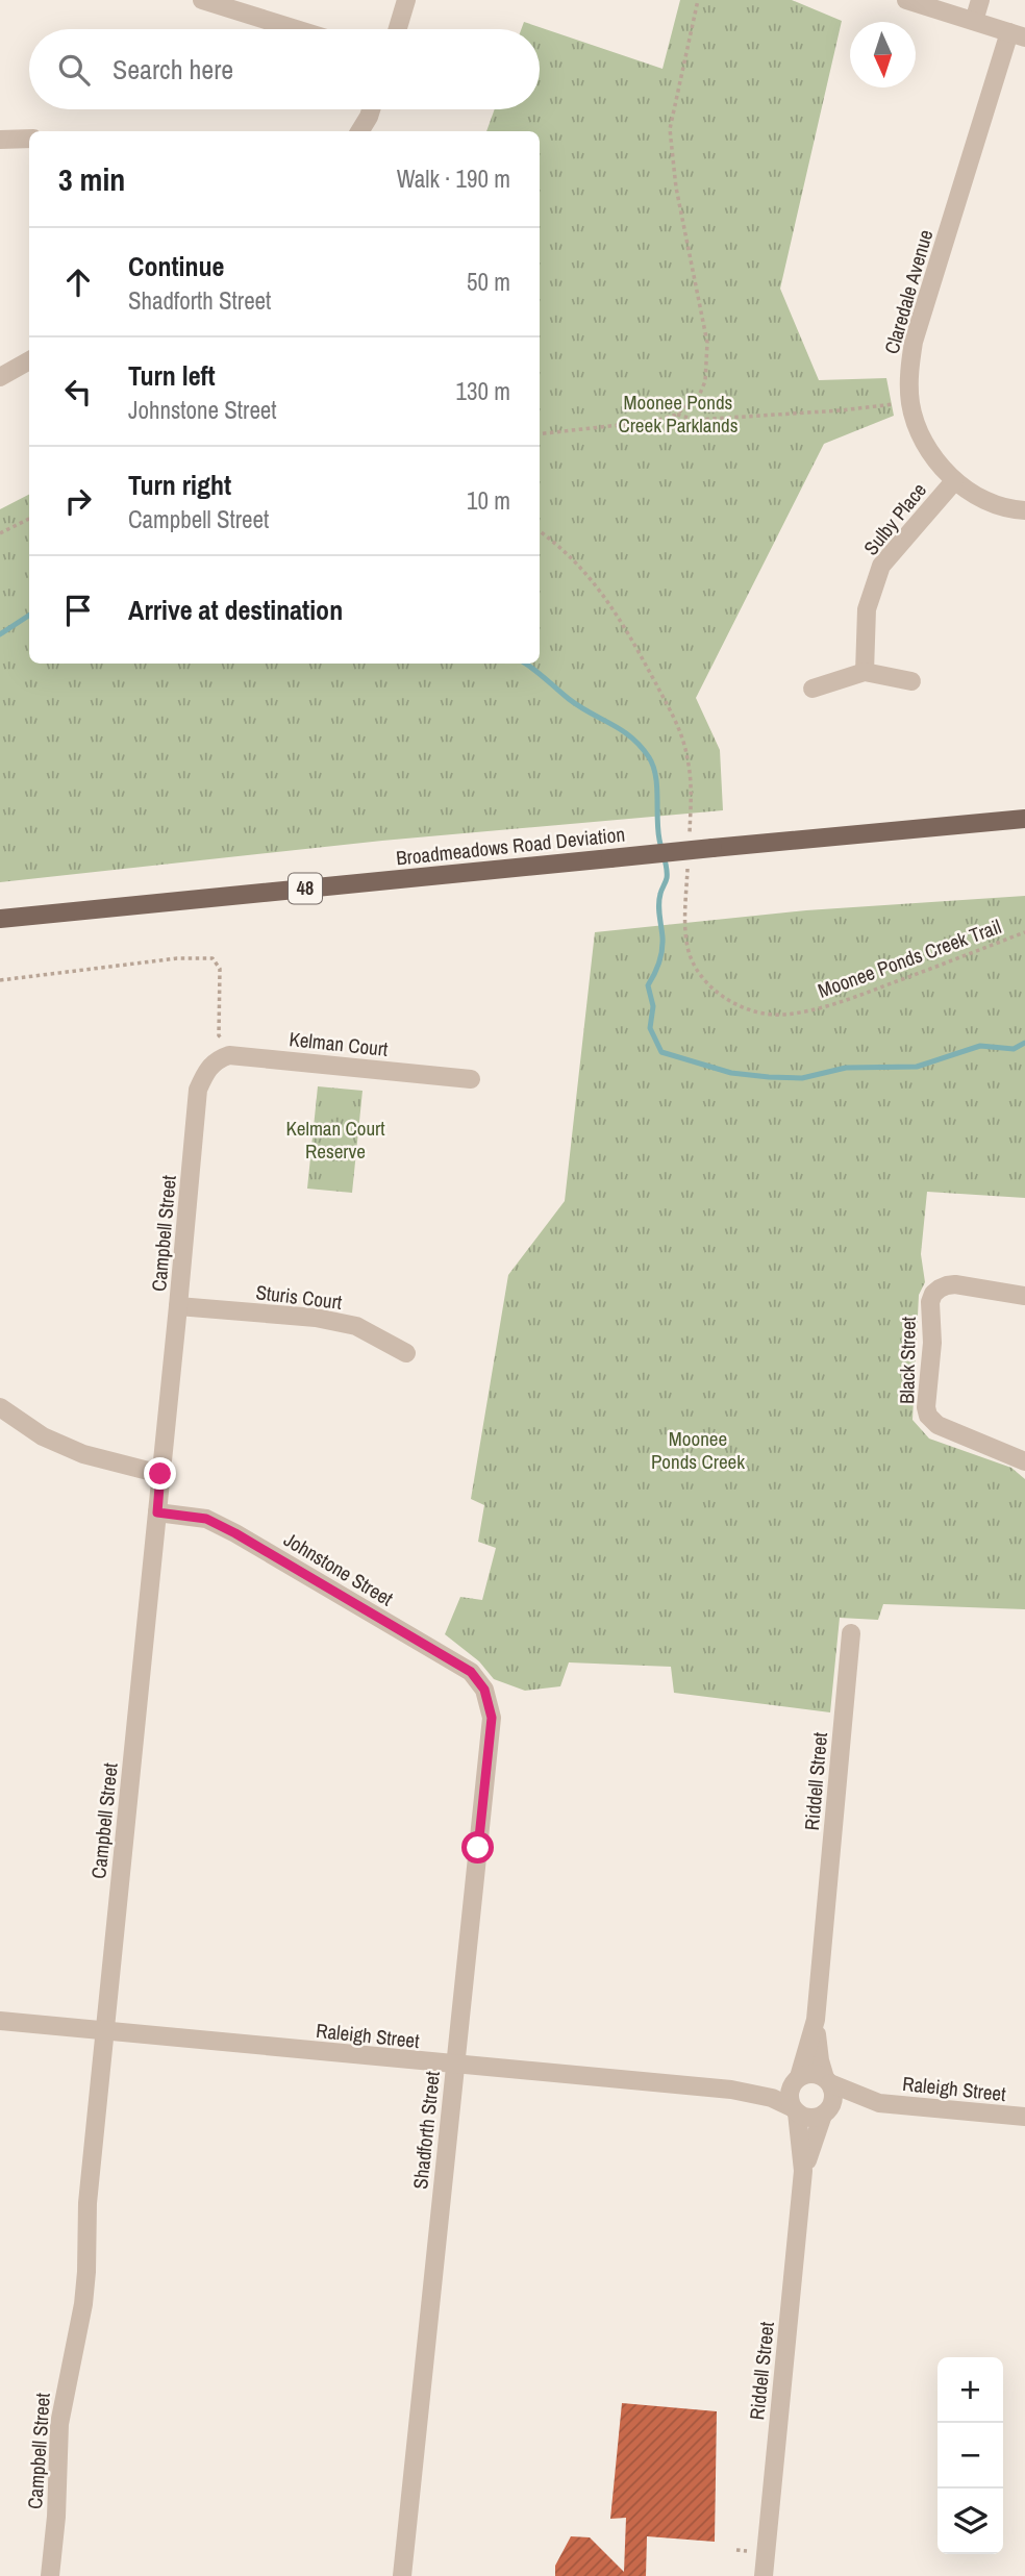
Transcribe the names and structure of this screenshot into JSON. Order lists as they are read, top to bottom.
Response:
{
  "streets": {
    "main road": ["Broadmeadows Road Deviation", "48"],
    "street": [
      "Claredale Avenue",
      "Sulby Place",
      "Kelman Court",
      "Campbell Street",
      "Sturis Court",
      "Black Street",
      "Johnstone Street",
      "Riddell Street",
      "Raleigh Street",
      "Shadforth Street"
    ],
    "path": ["Moonee Ponds Creek Trail"]
  },
  "crossings": [
    ["Claredale Avenue", "Sulby Place"],
    ["Kelman Court", "Campbell Street"],
    ["Campbell Street", "Sturis Court"],
    ["Campbell Street", "Johnstone Street"],
    ["Campbell Street", "Raleigh Street"],
    ["Johnstone Street", "Shadforth Street"],
    ["Riddell Street", "Raleigh Street"],
    ["Raleigh Street", "Shadforth Street"]
  ],
  "parks": ["Moonee Ponds Creek Parklands", "Kelman Court Reserve", "Moonee Ponds Creek"],
  "north": "bottom",
  "page": {
    "search": "Search here",
    "heading": ["3 min", "Walk · 190 m"],
    "list": [
      ["Continue", "Shadforth Street", "50 m"],
      ["Turn left", "Johnstone Street", "130 m"],
      ["Turn right", "Campbell Street", "10 m"],
      "Arrive at destination"
    ],
    "map_buttons": ["+", "−"]
  }
}
